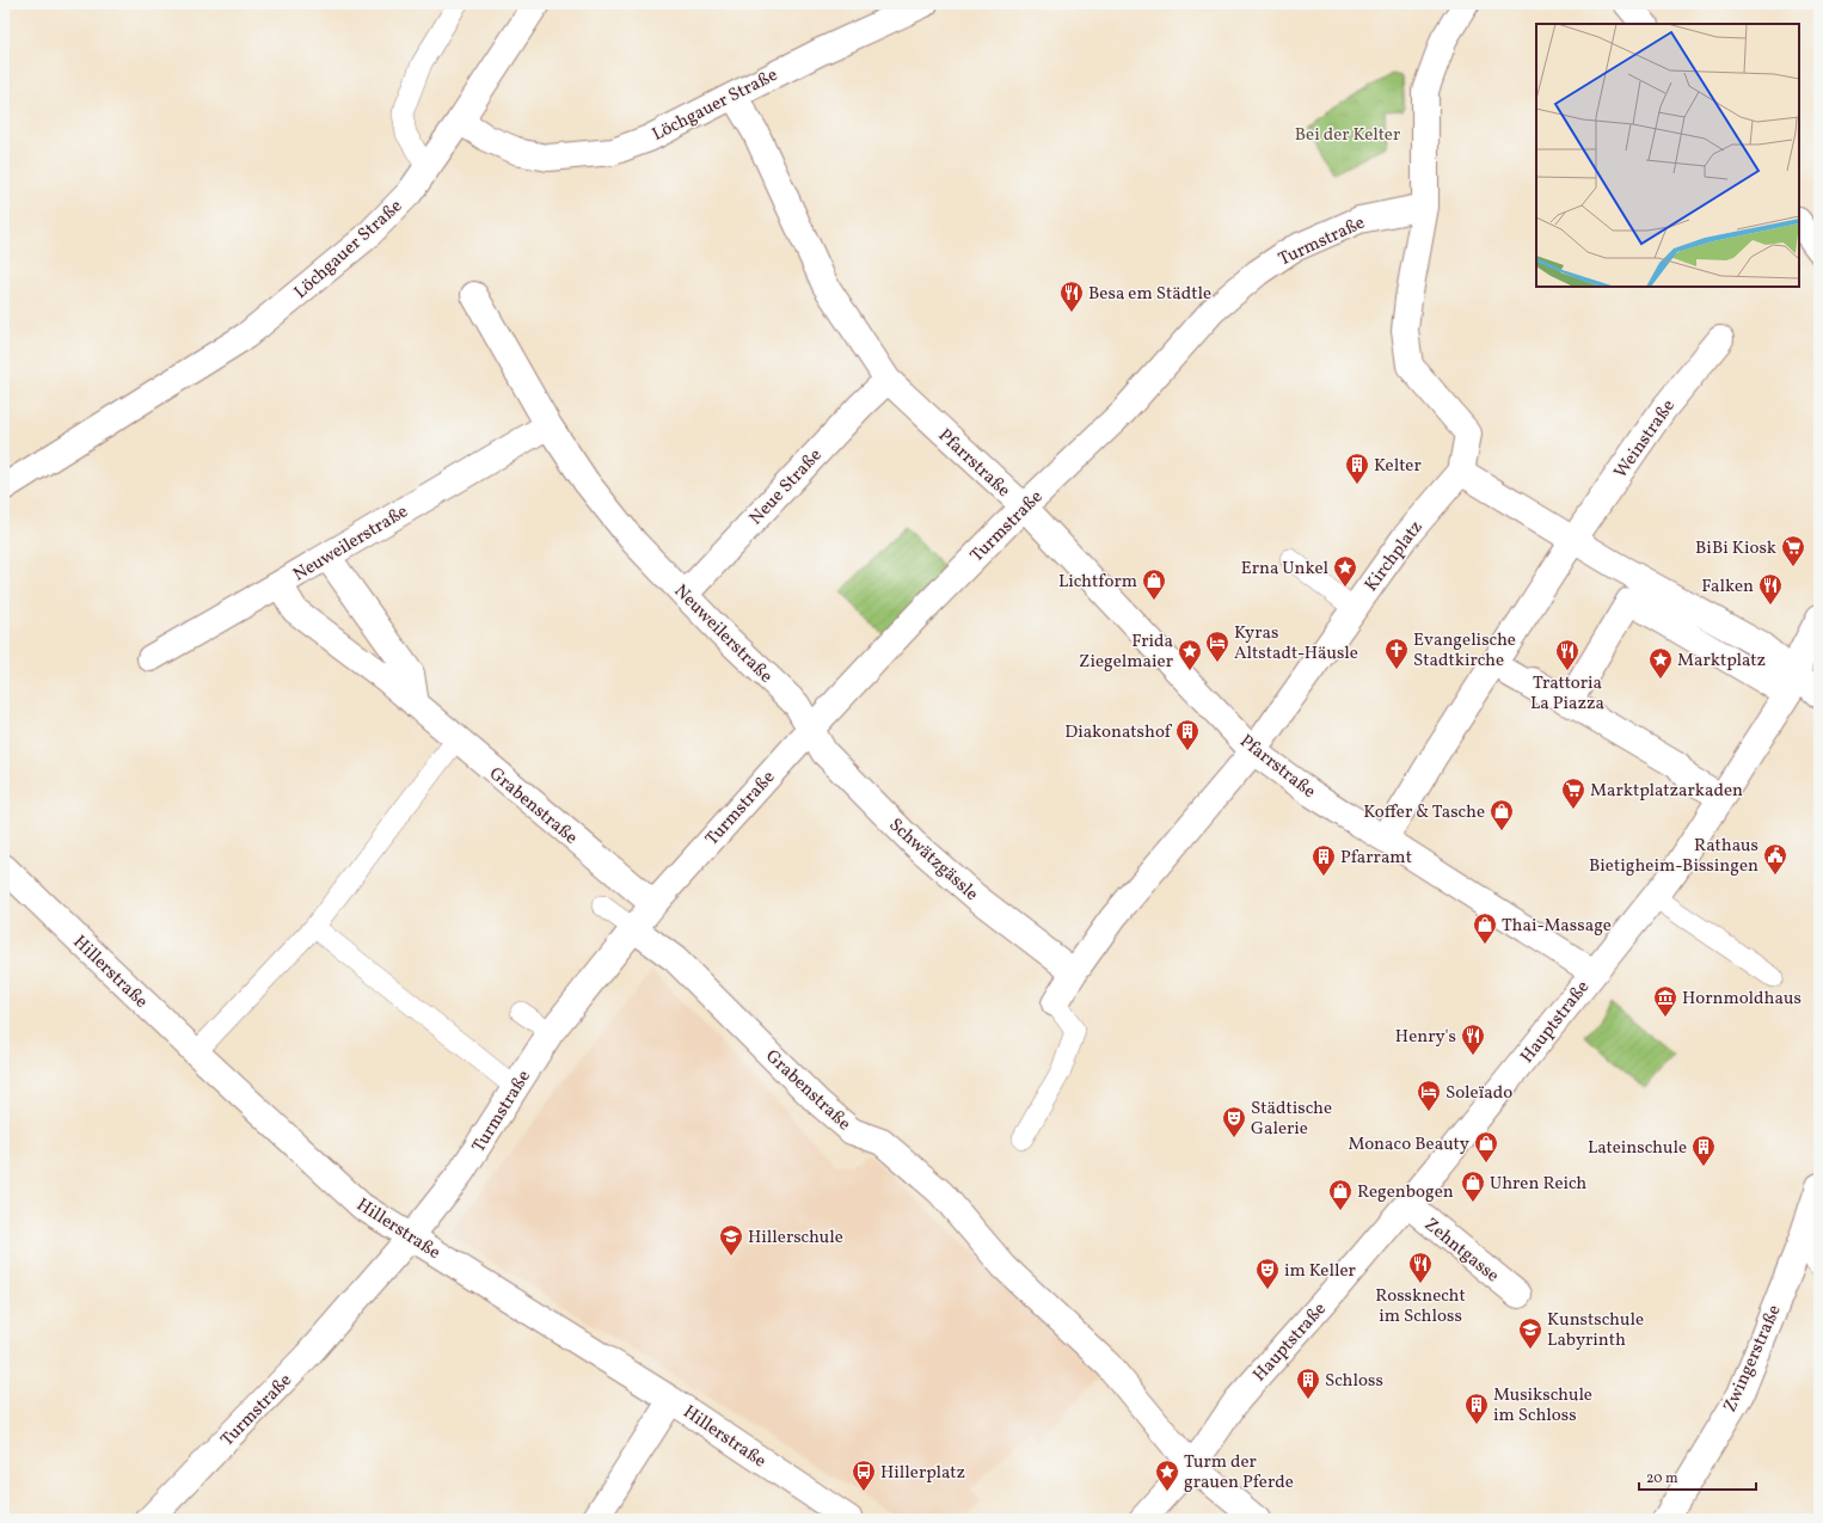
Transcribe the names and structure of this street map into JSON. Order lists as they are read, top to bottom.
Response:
{
  "streets": {
    "street": [
      "Löchgauer Straße",
      "Turmstraße",
      "Weinstraße",
      "Pfarrstraße",
      "Neue Straße",
      "Neuweilerstraße",
      "Kirchplatz",
      "Grabenstraße",
      "Schwätzgässle",
      "Hillerstraße",
      "Hauptstraße",
      "Zehntgasse",
      "Zwingerstraße"
    ]
  },
  "crossings": [
    ["Löchgauer Straße", "Pfarrstraße"],
    ["Turmstraße", "Pfarrstraße"],
    ["Turmstraße", "Neuweilerstraße"],
    ["Turmstraße", "Grabenstraße"],
    ["Turmstraße", "Schwätzgässle"],
    ["Turmstraße", "Hillerstraße"],
    ["Pfarrstraße", "Neue Straße"],
    ["Pfarrstraße", "Kirchplatz"],
    ["Pfarrstraße", "Hauptstraße"],
    ["Neue Straße", "Neuweilerstraße"],
    ["Neuweilerstraße", "Grabenstraße"],
    ["Neuweilerstraße", "Schwätzgässle"],
    ["Grabenstraße", "Hauptstraße"],
    ["Hauptstraße", "Zehntgasse"]
  ],
  "parks": ["Bei der Kelter"],
  "places": {
    "restaurant": [
      "Besa em Städtle",
      "Falken",
      "Trattoria La Piazza",
      "Henry's",
      "Rossknecht im Schloss"
    ],
    "building": [
      "Kelter",
      "Diakonatshof",
      "Pfarramt",
      "Lateinschule",
      "Schloss",
      "Musikschule im Schloss"
    ],
    "supermarket": ["BiBi Kiosk", "Marktplatzarkaden"],
    "place": [
      "Erna Unkel",
      "Frida Ziegelmaier",
      "Marktplatz",
      "Turm der grauen Pferde"
    ],
    "shop": [
      "Lichtform",
      "Koffer & Tasche",
      "Thai-Massage",
      "Monaco Beauty",
      "Uhren Reich",
      "Regenbogen"
    ],
    "hotel": ["Kyras Altstadt-Häusle", "Soleïado"],
    "church": ["Evangelische Stadtkirche"],
    "public building": ["Rathaus Bietigheim-Bissingen"],
    "museum": ["Hornmoldhaus"],
    "theatre": ["Städtische Galerie", "im Keller"],
    "school or university": ["Hillerschule", "Kunstschule Labyrinth"],
    "bus stop": ["Hillerplatz"]
  },
  "scale_bar": "20 m"
}
